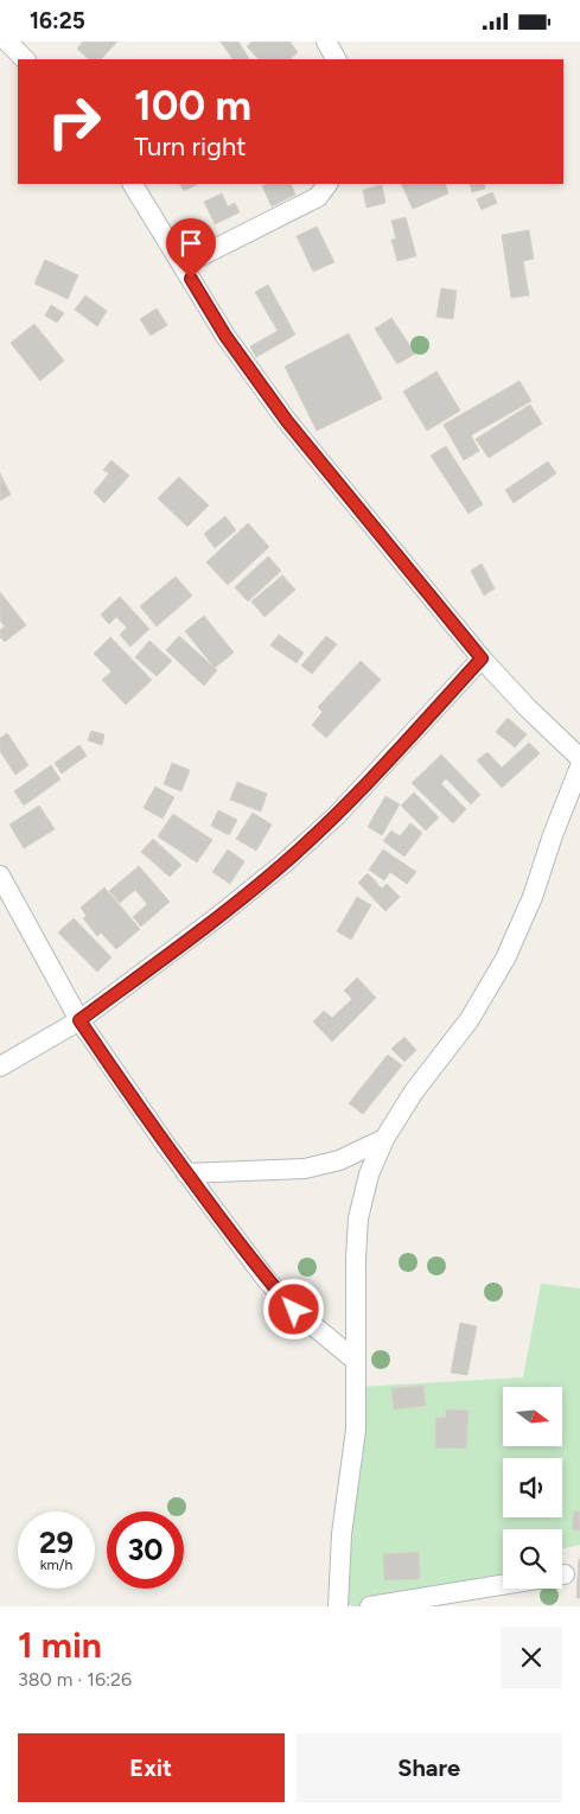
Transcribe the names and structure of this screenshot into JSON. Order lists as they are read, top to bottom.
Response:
{
  "north": "right",
  "page": {
    "status": "16:25",
    "turn": ["100 m", "Turn right"],
    "speed": "29 km/h",
    "limit": "30",
    "heading": ["1 min", "380 m · 16:26"],
    "buttons": ["Exit", "Share"]
  }
}
